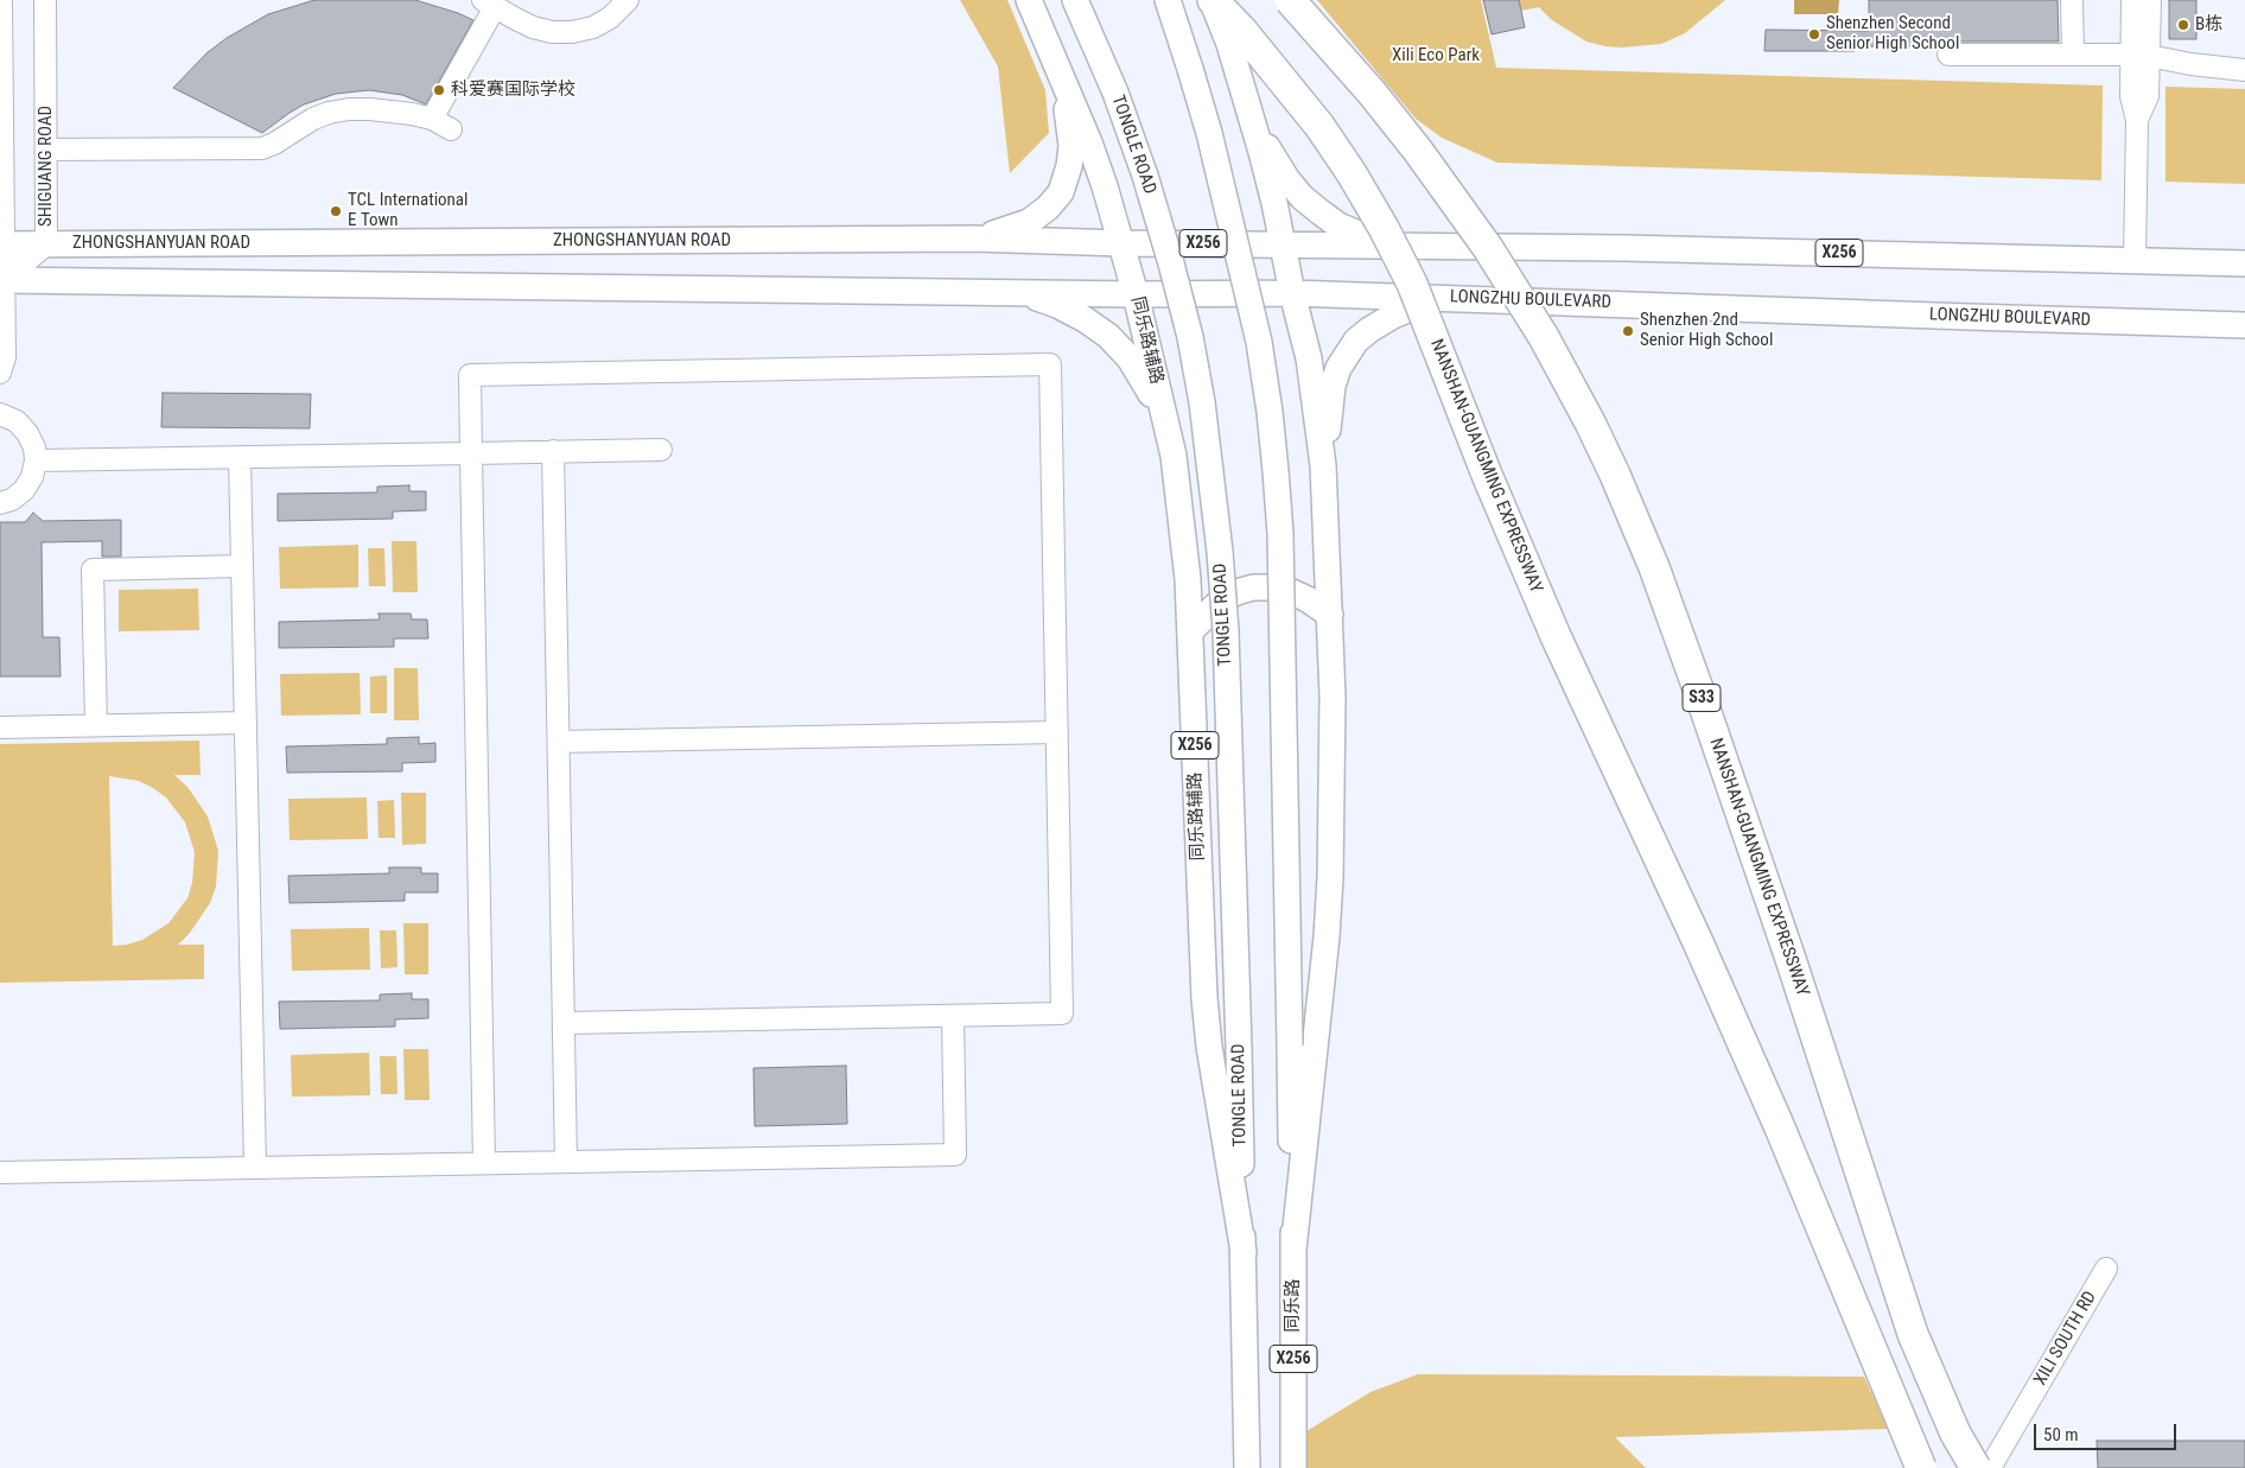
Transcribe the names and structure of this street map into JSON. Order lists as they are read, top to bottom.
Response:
{
  "streets": {
    "highway": ["NANSHAN-GUANGMING EXPRESSWAY", "S33"],
    "main road": [
      "TONGLE ROAD",
      "ZHONGSHANYUAN ROAD",
      "X256",
      "LONGZHU BOULEVARD",
      "同乐路辅路",
      "同乐路"
    ],
    "street": ["SHIGUANG ROAD", "XILI SOUTH RD"]
  },
  "crossings": [
    ["TONGLE ROAD", "X256"],
    ["TONGLE ROAD", "同乐路辅路"],
    ["SHIGUANG ROAD", "ZHONGSHANYUAN ROAD"],
    ["ZHONGSHANYUAN ROAD", "X256"],
    ["ZHONGSHANYUAN ROAD", "同乐路辅路"],
    ["X256", "LONGZHU BOULEVARD"],
    ["X256", "同乐路辅路"],
    ["X256", "同乐路"],
    ["LONGZHU BOULEVARD", "同乐路辅路"]
  ],
  "parks": ["Xili Eco Park"],
  "places": [
    "B栋",
    "Shenzhen Second Senior High School",
    "科爱赛国际学校",
    "TCL International E Town",
    "Shenzhen 2nd Senior High School"
  ],
  "scale_bar": "50 m"
}
